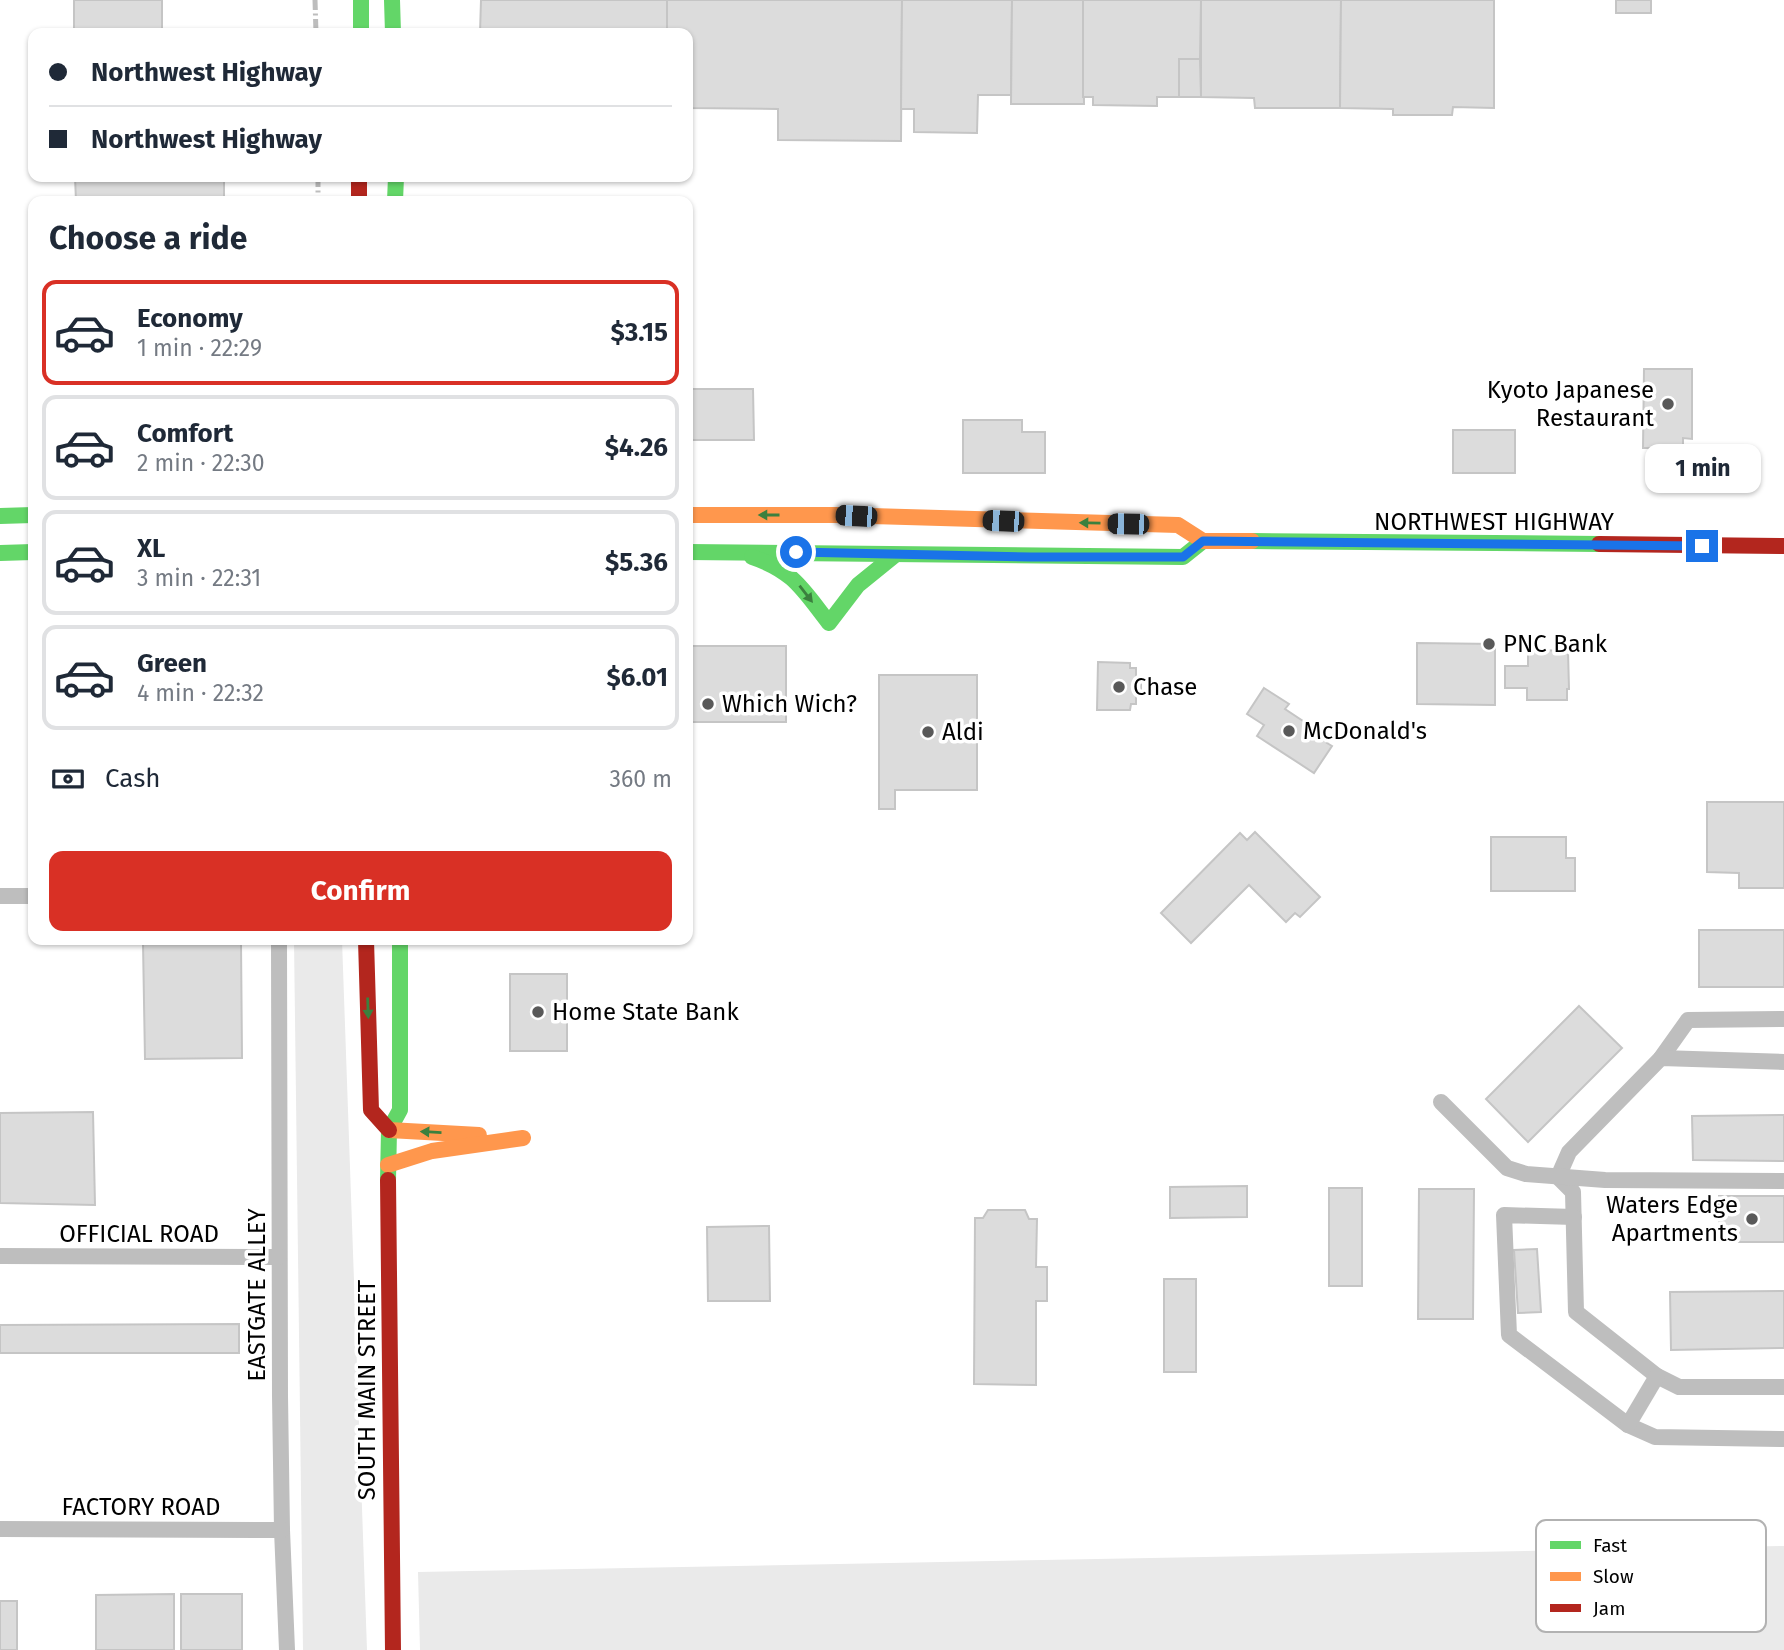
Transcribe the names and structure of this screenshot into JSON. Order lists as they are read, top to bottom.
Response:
{
  "streets": {
    "main road": ["NORTHWEST HIGHWAY", "SOUTH MAIN STREET"],
    "street": ["OFFICIAL ROAD", "EASTGATE ALLEY", "FACTORY ROAD"]
  },
  "crossings": [
    ["OFFICIAL ROAD", "EASTGATE ALLEY"],
    ["EASTGATE ALLEY", "FACTORY ROAD"]
  ],
  "places": [
    "Kyoto Japanese Restaurant",
    "PNC Bank",
    "Chase",
    "Which Wich?",
    "McDonald's",
    "Aldi",
    "Home State Bank",
    "Waters Edge Apartments"
  ],
  "legend": ["Fast", "Slow", "Jam"],
  "page": {
    "banner": ["Northwest Highway", "Northwest Highway"],
    "heading": "Choose a ride",
    "list": [
      {
        "name": "Economy",
        "note": "1 min · 22:29",
        "value": "$3.15"
      },
      {
        "name": "Comfort",
        "note": "2 min · 22:30",
        "value": "$4.26"
      },
      {
        "name": "XL",
        "note": "3 min · 22:31",
        "value": "$5.36"
      },
      {
        "name": "Green",
        "note": "4 min · 22:32",
        "value": "$6.01"
      }
    ],
    "bubble": "1 min",
    "pay": ["Cash", "360 m"],
    "buttons": "Confirm"
  }
}
